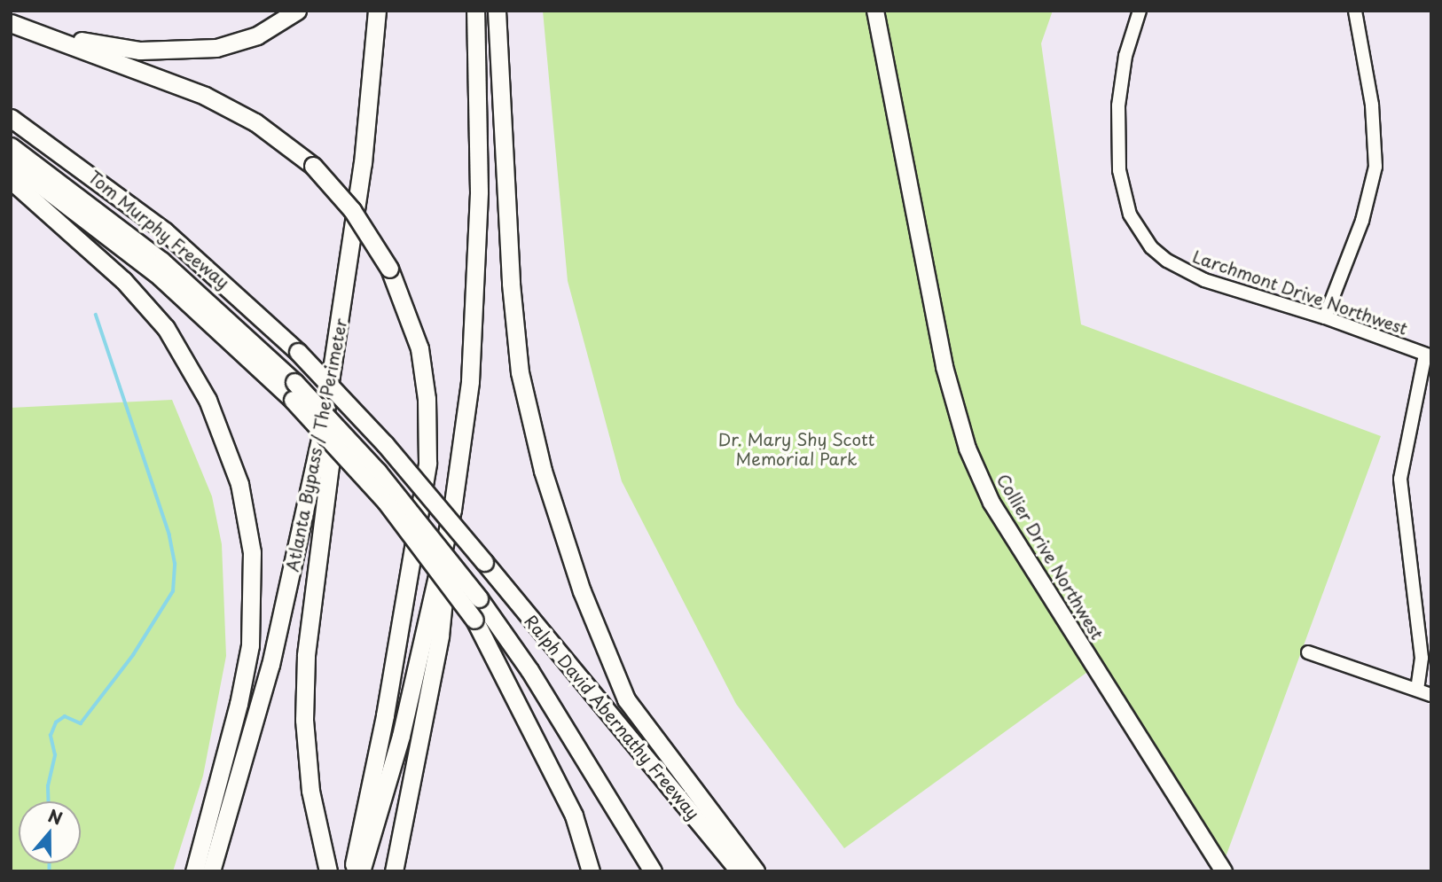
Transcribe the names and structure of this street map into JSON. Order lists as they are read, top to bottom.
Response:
{
  "streets": {
    "highway": ["Tom Murphy Freeway", "Atlanta Bypass / The Perimeter", "Ralph David Abernathy Freeway"],
    "main road": ["Collier Drive Northwest"],
    "street": ["Larchmont Drive Northwest"]
  },
  "crossings": [
    ["Tom Murphy Freeway", "Ralph David Abernathy Freeway"]
  ],
  "parks": ["Dr. Mary Shy Scott Memorial Park"],
  "north": "top"
}
